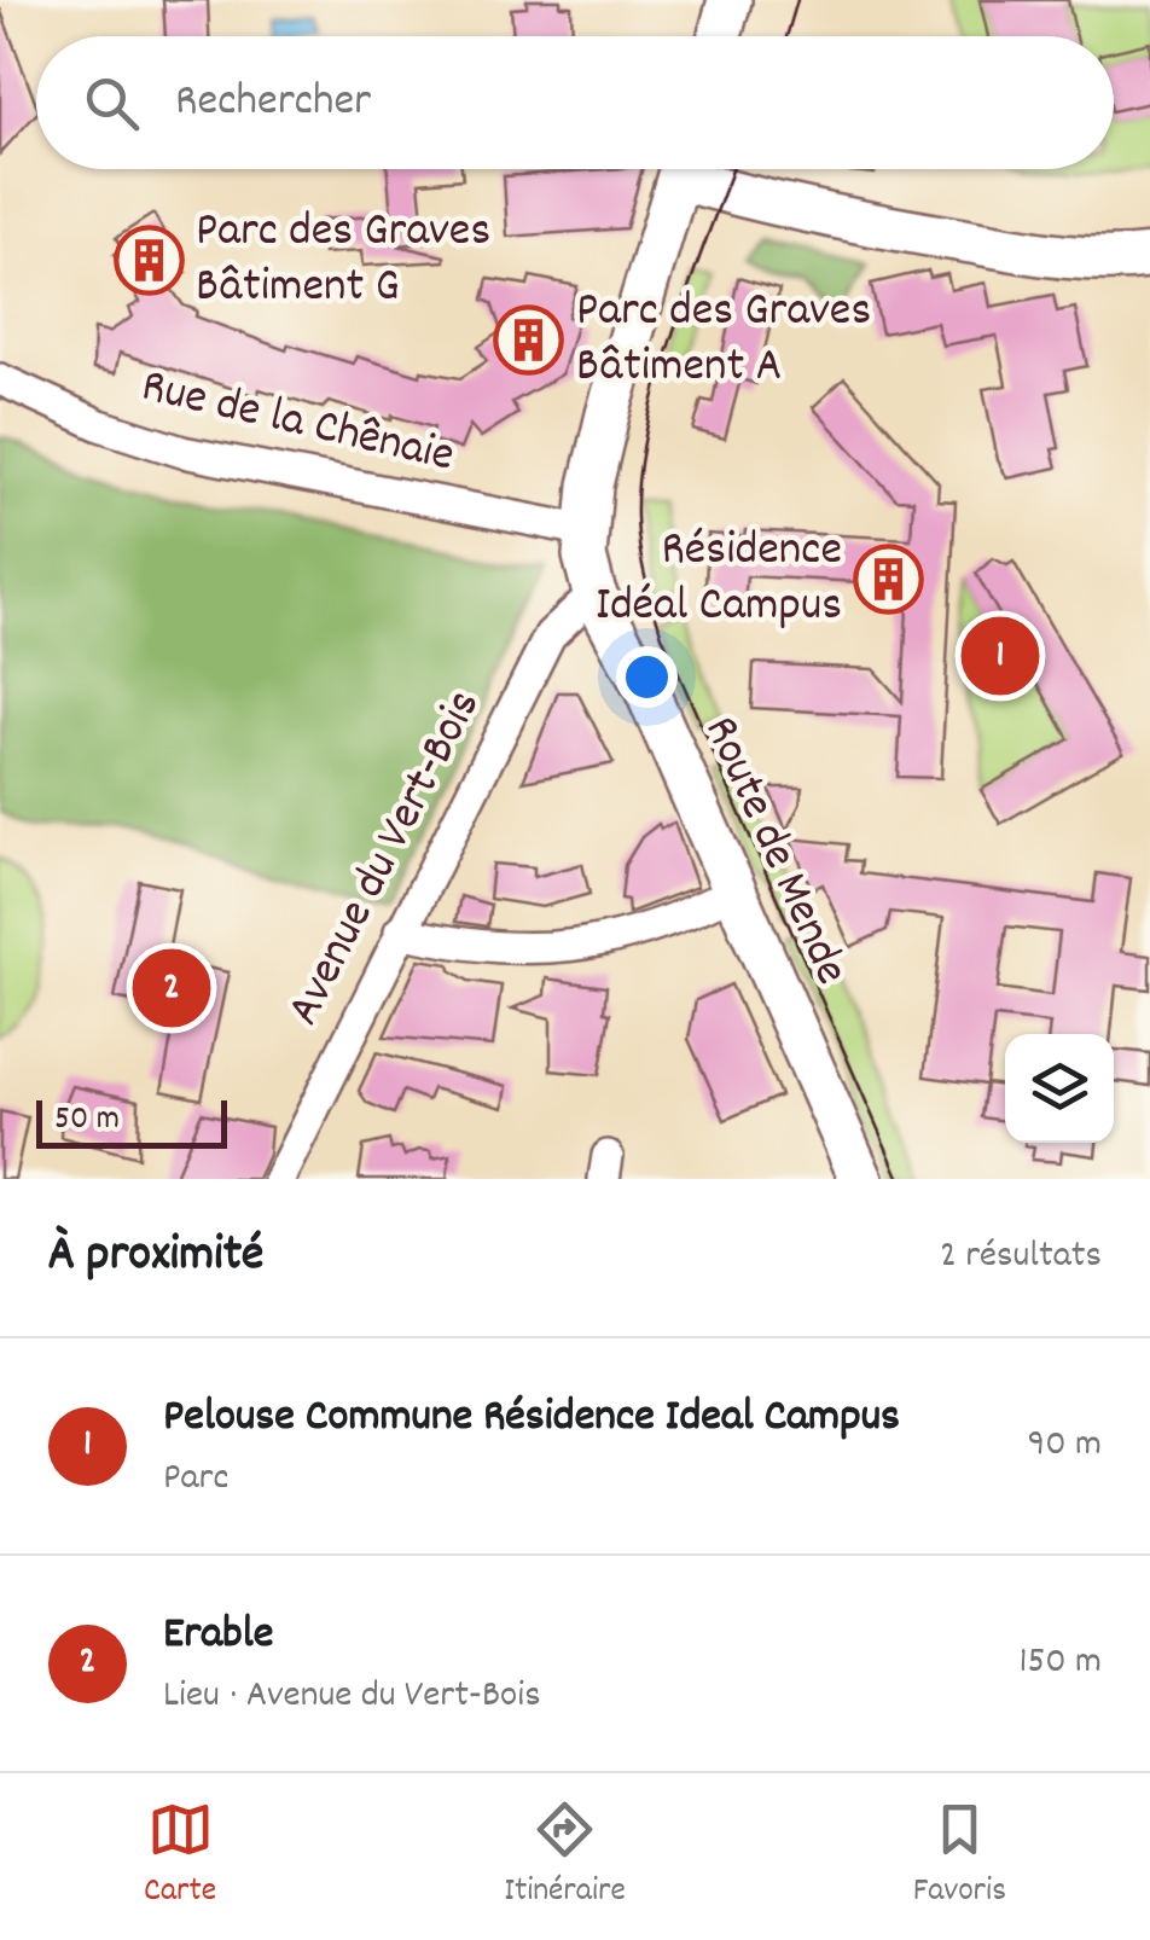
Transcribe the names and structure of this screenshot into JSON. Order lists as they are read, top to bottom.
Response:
{
  "streets": {
    "main road": ["Route de Mende"],
    "street": ["Rue de la Chênaie", "Avenue du Vert-Bois"]
  },
  "crossings": [
    ["Rue de la Chênaie", "Route de Mende"],
    ["Route de Mende", "Avenue du Vert-Bois"]
  ],
  "places": {
    "building": ["Parc des Graves Bâtiment G", "Parc des Graves Bâtiment A", "Résidence Idéal Campus"]
  },
  "scale_bar": "50 m",
  "page": {
    "search": "Rechercher",
    "pins": ["1", "2"],
    "scale": "50 m",
    "heading": ["À proximité", "2 résultats"],
    "list": [
      {
        "mark": "1",
        "name": "Pelouse Commune Résidence Ideal Campus",
        "note": "Parc",
        "value": "90 m"
      },
      {
        "mark": "2",
        "name": "Erable",
        "note": "Lieu · Avenue du Vert-Bois",
        "value": "150 m"
      }
    ],
    "nav": ["Carte", "Itinéraire", "Favoris"]
  }
}
